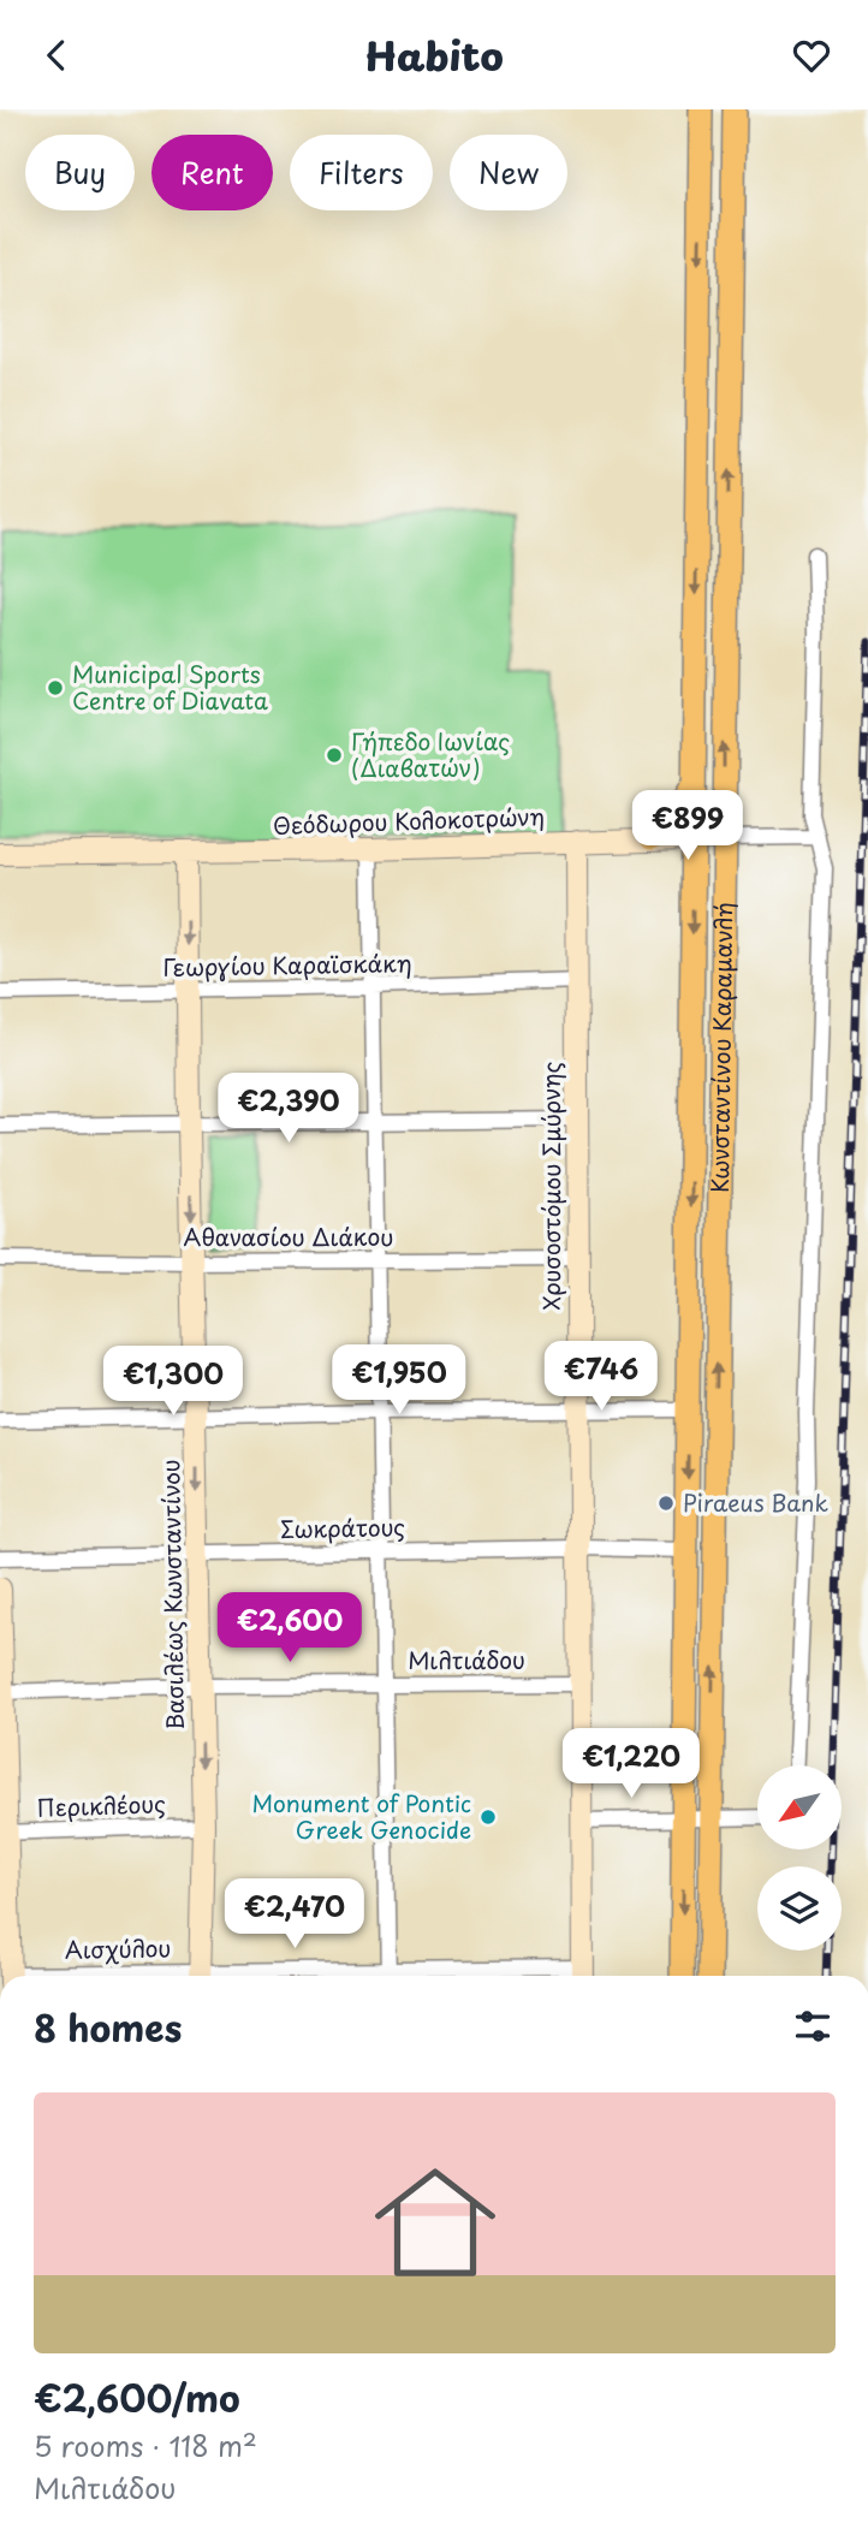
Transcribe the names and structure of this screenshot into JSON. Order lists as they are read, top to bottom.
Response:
{
  "streets": {
    "main road": ["Κωνσταντίνου Καραμανλή"],
    "street": [
      "Θεόδωρου Κολοκοτρώνη",
      "Γεωργίου Καραϊσκάκη",
      "Χρυσοστόμου Σμύρνης",
      "Αθανασίου Διάκου",
      "Σωκράτους",
      "Βασιλέως Κωνσταντίνου",
      "Μιλτιάδου",
      "Περικλέους"
    ]
  },
  "crossings": [
    ["Θεόδωρου Κολοκοτρώνη", "Κωνσταντίνου Καραμανλή"],
    ["Θεόδωρου Κολοκοτρώνη", "Χρυσοστόμου Σμύρνης"],
    ["Θεόδωρου Κολοκοτρώνη", "Βασιλέως Κωνσταντίνου"],
    ["Γεωργίου Καραϊσκάκη", "Χρυσοστόμου Σμύρνης"],
    ["Γεωργίου Καραϊσκάκη", "Βασιλέως Κωνσταντίνου"],
    ["Κωνσταντίνου Καραμανλή", "Σωκράτους"],
    ["Χρυσοστόμου Σμύρνης", "Αθανασίου Διάκου"],
    ["Χρυσοστόμου Σμύρνης", "Σωκράτους"],
    ["Χρυσοστόμου Σμύρνης", "Μιλτιάδου"],
    ["Αθανασίου Διάκου", "Βασιλέως Κωνσταντίνου"],
    ["Σωκράτους", "Βασιλέως Κωνσταντίνου"],
    ["Βασιλέως Κωνσταντίνου", "Μιλτιάδου"],
    ["Βασιλέως Κωνσταντίνου", "Περικλέους"]
  ],
  "places": [
    "Municipal Sports Centre of Diavata",
    "Γήπεδο Ιωνίας (Διαβατών)",
    "Piraeus Bank",
    "Monument of Pontic Greek Genocide"
  ],
  "north": "bottom left",
  "page": {
    "header": "Habito",
    "chip": [
      "Buy",
      "Rent",
      "Filters",
      "New"
    ],
    "price": [
      "€899",
      "€2,390",
      "€746",
      "€1,950",
      "€1,300",
      "€2,600",
      "€1,220",
      "€2,470"
    ],
    "heading": "8 homes",
    "list": [
      {
        "name": "€2,600/mo",
        "note": "5 rooms · 118 m² · Μιλτιάδου"
      }
    ]
  }
}
